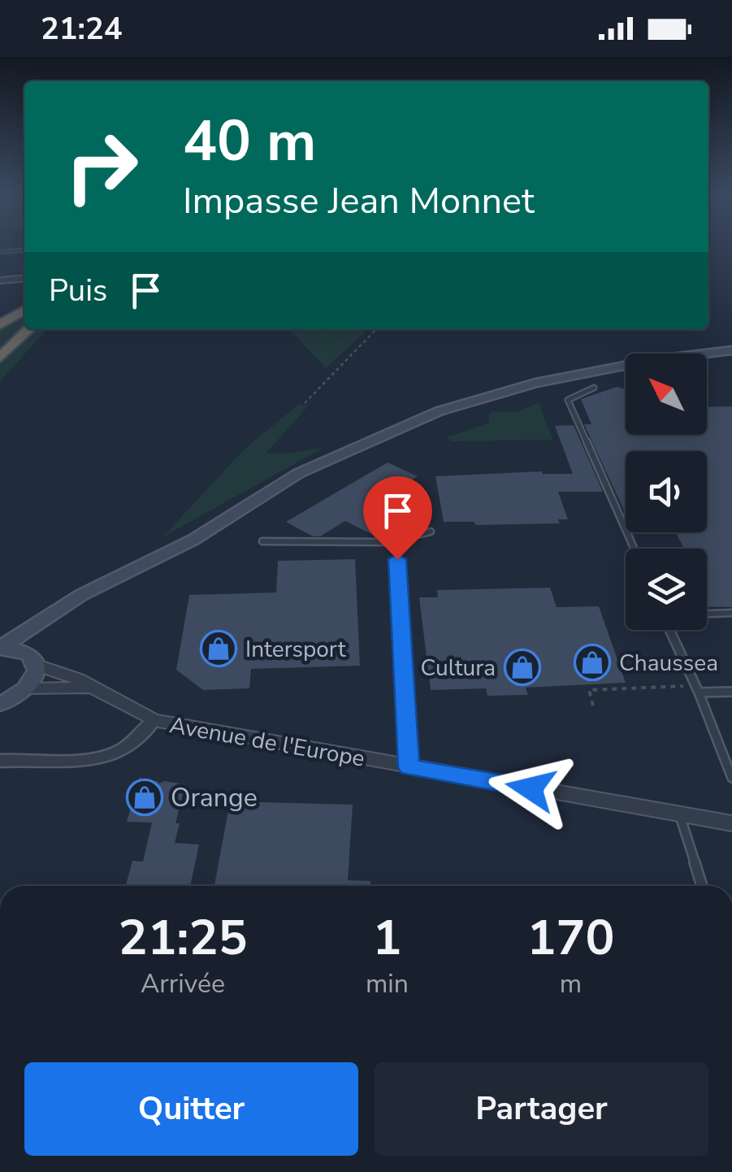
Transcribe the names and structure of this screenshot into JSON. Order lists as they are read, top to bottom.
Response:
{
  "streets": {
    "street": ["Avenue de l'Europe"]
  },
  "places": {
    "shop": [
      "Intersport",
      "Chaussea",
      "Cultura",
      "Orange"
    ]
  },
  "north": "top left",
  "page": {
    "status": "21:24",
    "turn": ["40 m", "Impasse Jean Monnet"],
    "then": "Puis",
    "eta": [
      "21:25",
      "Arrivée",
      "1",
      "min",
      "170",
      "m"
    ],
    "buttons": ["Quitter", "Partager"]
  }
}
